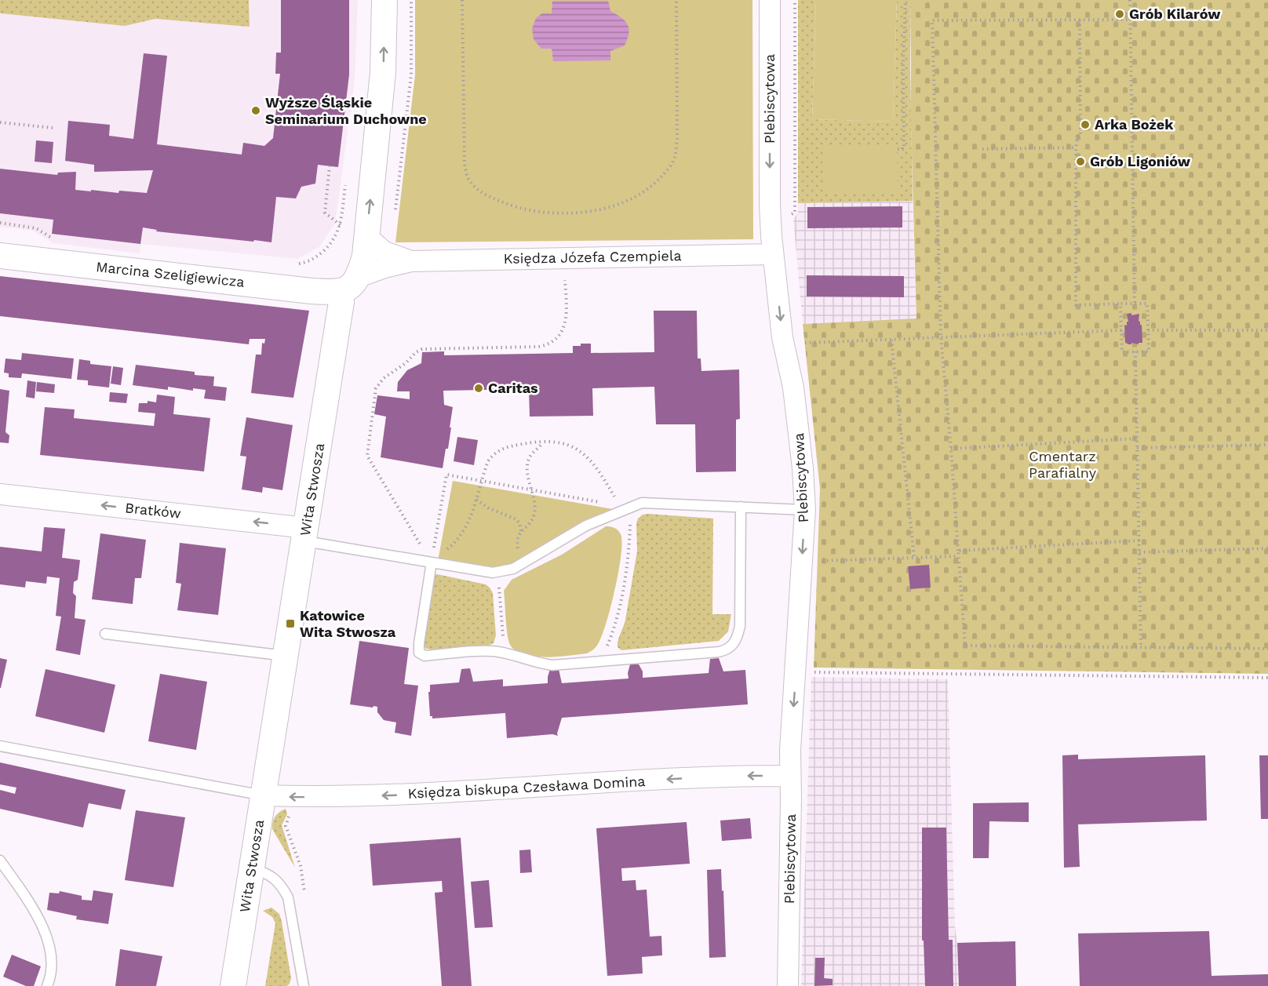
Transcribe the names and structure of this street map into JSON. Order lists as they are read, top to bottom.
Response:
{
  "streets": {
    "street": [
      "Plebiscytowa",
      "Księdza Józefa Czempiela",
      "Marcina Szeligiewicza",
      "Wita Stwosza",
      "Bratków",
      "Księdza biskupa Czesława Domina"
    ]
  },
  "crossings": [
    ["Plebiscytowa", "Księdza Józefa Czempiela"],
    ["Plebiscytowa", "Księdza biskupa Czesława Domina"],
    ["Księdza Józefa Czempiela", "Marcina Szeligiewicza"],
    ["Księdza Józefa Czempiela", "Wita Stwosza"],
    ["Marcina Szeligiewicza", "Wita Stwosza"],
    ["Wita Stwosza", "Bratków"],
    ["Wita Stwosza", "Księdza biskupa Czesława Domina"]
  ],
  "one_way": ["Plebiscytowa", "Bratków", "Księdza biskupa Czesława Domina"],
  "parks": ["Cmentarz Parafialny"],
  "places": {
    "other": [
      "Grób Kilarów",
      "Wyższe Śląskie Seminarium Duchowne",
      "Arka Bożek",
      "Grób Ligoniów",
      "Caritas"
    ],
    "transit": ["Katowice Wita Stwosza"]
  }
}
